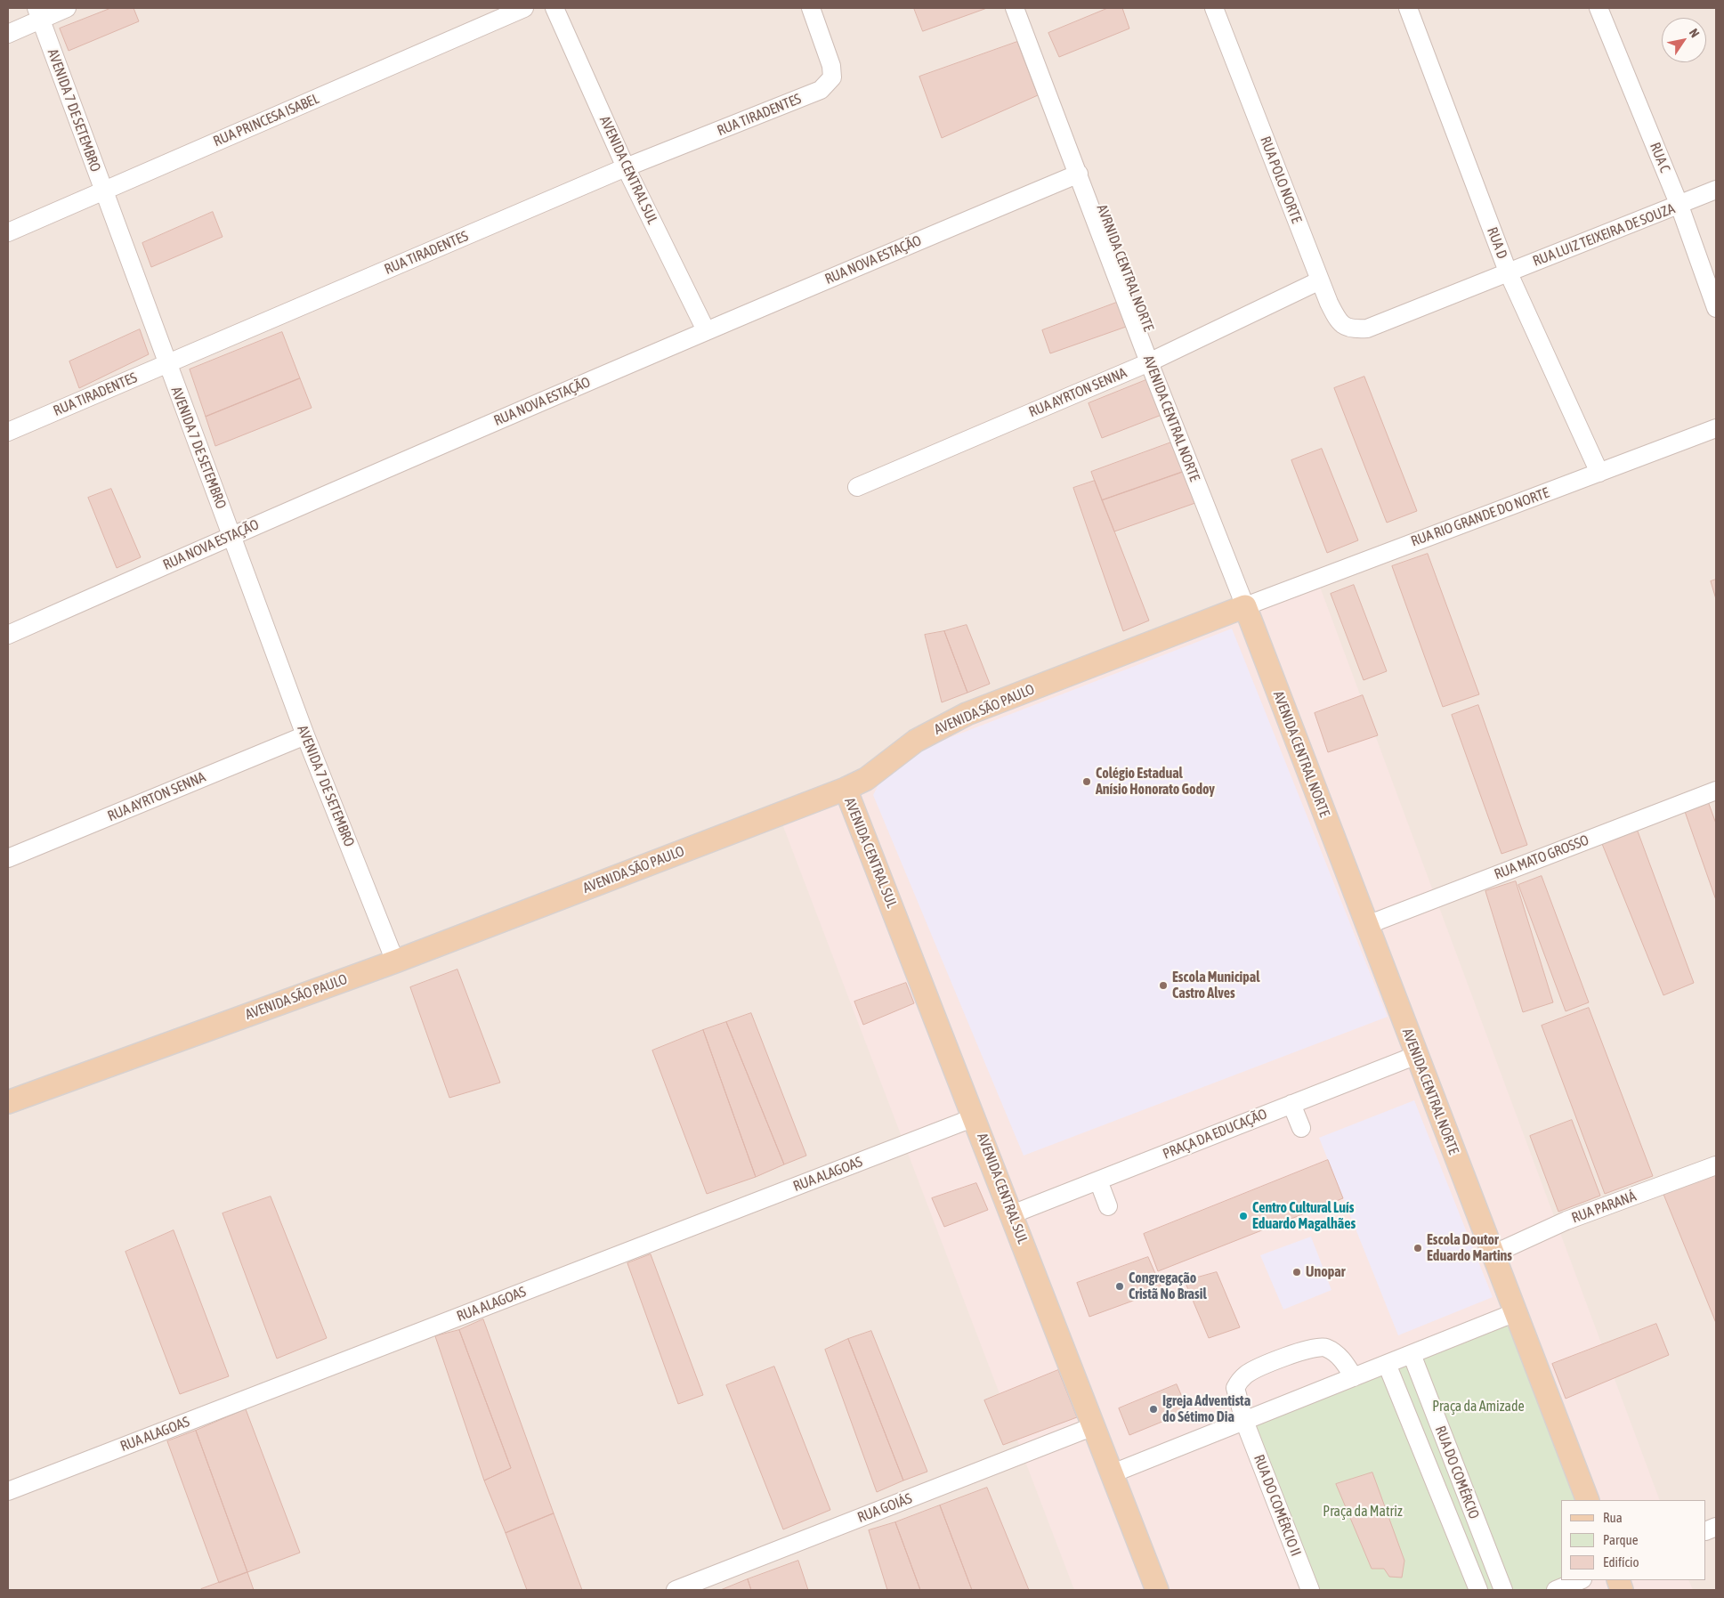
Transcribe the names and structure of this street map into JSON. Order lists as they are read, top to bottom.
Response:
{
  "streets": {
    "main road": ["AVENIDA CENTRAL SUL", "AVENIDA CENTRAL NORTE", "AVENIDA SÃO PAULO"],
    "street": [
      "AVENIDA 7 DE SETEMBRO",
      "RUA TIRADENTES",
      "RUA PRINCESA ISABEL",
      "RUA C",
      "RUA POLO NORTE",
      "RUA LUIZ TEIXEIRA DE SOUZA",
      "RUA D",
      "RUA NOVA ESTAÇÃO",
      "AVRNIDA CENTRAL NORTE",
      "RUA AYRTON SENNA",
      "RUA RIO GRANDE DO NORTE",
      "RUA MATO GROSSO",
      "PRAÇA DA EDUCAÇÃO",
      "RUA ALAGOAS",
      "RUA PARANÁ",
      "RUA DO COMÉRCIO",
      "RUA DO COMÉRCIO II",
      "RUA GOIÁS"
    ]
  },
  "crossings": [
    ["AVENIDA 7 DE SETEMBRO", "RUA TIRADENTES"],
    ["AVENIDA 7 DE SETEMBRO", "RUA PRINCESA ISABEL"],
    ["AVENIDA 7 DE SETEMBRO", "RUA NOVA ESTAÇÃO"],
    ["AVENIDA 7 DE SETEMBRO", "RUA AYRTON SENNA"],
    ["AVENIDA 7 DE SETEMBRO", "AVENIDA SÃO PAULO"],
    ["RUA TIRADENTES", "AVENIDA CENTRAL SUL"],
    ["RUA C", "RUA LUIZ TEIXEIRA DE SOUZA"],
    ["AVENIDA CENTRAL SUL", "RUA NOVA ESTAÇÃO"],
    ["AVENIDA CENTRAL SUL", "AVENIDA SÃO PAULO"],
    ["AVENIDA CENTRAL SUL", "PRAÇA DA EDUCAÇÃO"],
    ["AVENIDA CENTRAL SUL", "RUA ALAGOAS"],
    ["AVENIDA CENTRAL SUL", "RUA GOIÁS"],
    ["RUA POLO NORTE", "RUA LUIZ TEIXEIRA DE SOUZA"],
    ["RUA POLO NORTE", "RUA AYRTON SENNA"],
    ["RUA LUIZ TEIXEIRA DE SOUZA", "RUA D"],
    ["RUA D", "RUA RIO GRANDE DO NORTE"],
    ["RUA NOVA ESTAÇÃO", "AVENIDA CENTRAL NORTE"],
    ["AVRNIDA CENTRAL NORTE", "RUA AYRTON SENNA"],
    ["AVRNIDA CENTRAL NORTE", "AVENIDA CENTRAL NORTE"],
    ["RUA AYRTON SENNA", "AVENIDA CENTRAL NORTE"],
    ["AVENIDA CENTRAL NORTE", "RUA RIO GRANDE DO NORTE"],
    ["AVENIDA CENTRAL NORTE", "AVENIDA SÃO PAULO"],
    ["AVENIDA CENTRAL NORTE", "RUA MATO GROSSO"],
    ["AVENIDA CENTRAL NORTE", "PRAÇA DA EDUCAÇÃO"],
    ["AVENIDA CENTRAL NORTE", "RUA PARANÁ"],
    ["RUA RIO GRANDE DO NORTE", "AVENIDA SÃO PAULO"]
  ],
  "parks": ["Praça da Amizade", "Praça da Matriz"],
  "places": [
    "Colégio Estadual Anísio Honorato Godoy",
    "Escola Municipal Castro Alves",
    "Centro Cultural Luís Eduardo Magalhães",
    "Escola Doutor Eduardo Martins",
    "Unopar",
    "Congregação Cristã No Brasil",
    "Igreja Adventista do Sétimo Dia"
  ],
  "legend": ["Rua", "Parque", "Edifício"],
  "north": "top right"
}
